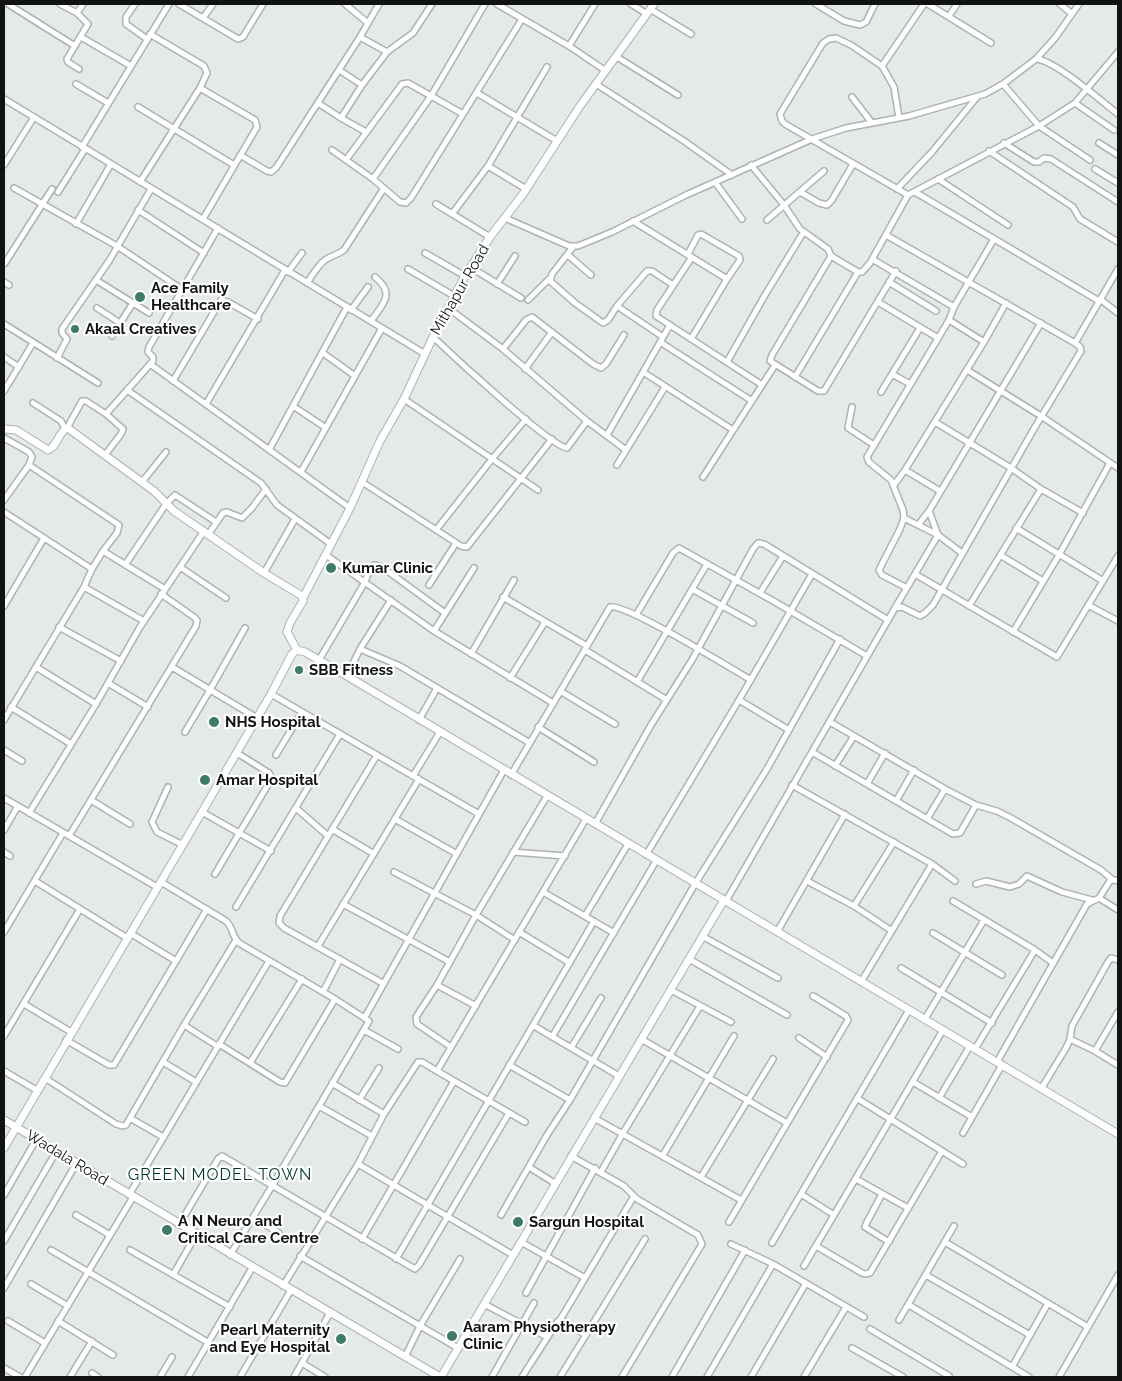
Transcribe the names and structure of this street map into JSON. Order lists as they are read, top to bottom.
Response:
{
  "streets": {
    "street": ["Mithapur Road", "Wadala Road"]
  },
  "districts": ["GREEN MODEL TOWN"],
  "places": [
    "Ace Family Healthcare",
    "Akaal Creatives",
    "Kumar Clinic",
    "SBB Fitness",
    "NHS Hospital",
    "Amar Hospital",
    "Sargun Hospital",
    "A N Neuro and Critical Care Centre",
    "Aaram Physiotherapy Clinic",
    "Pearl Maternity and Eye Hospital"
  ]
}
